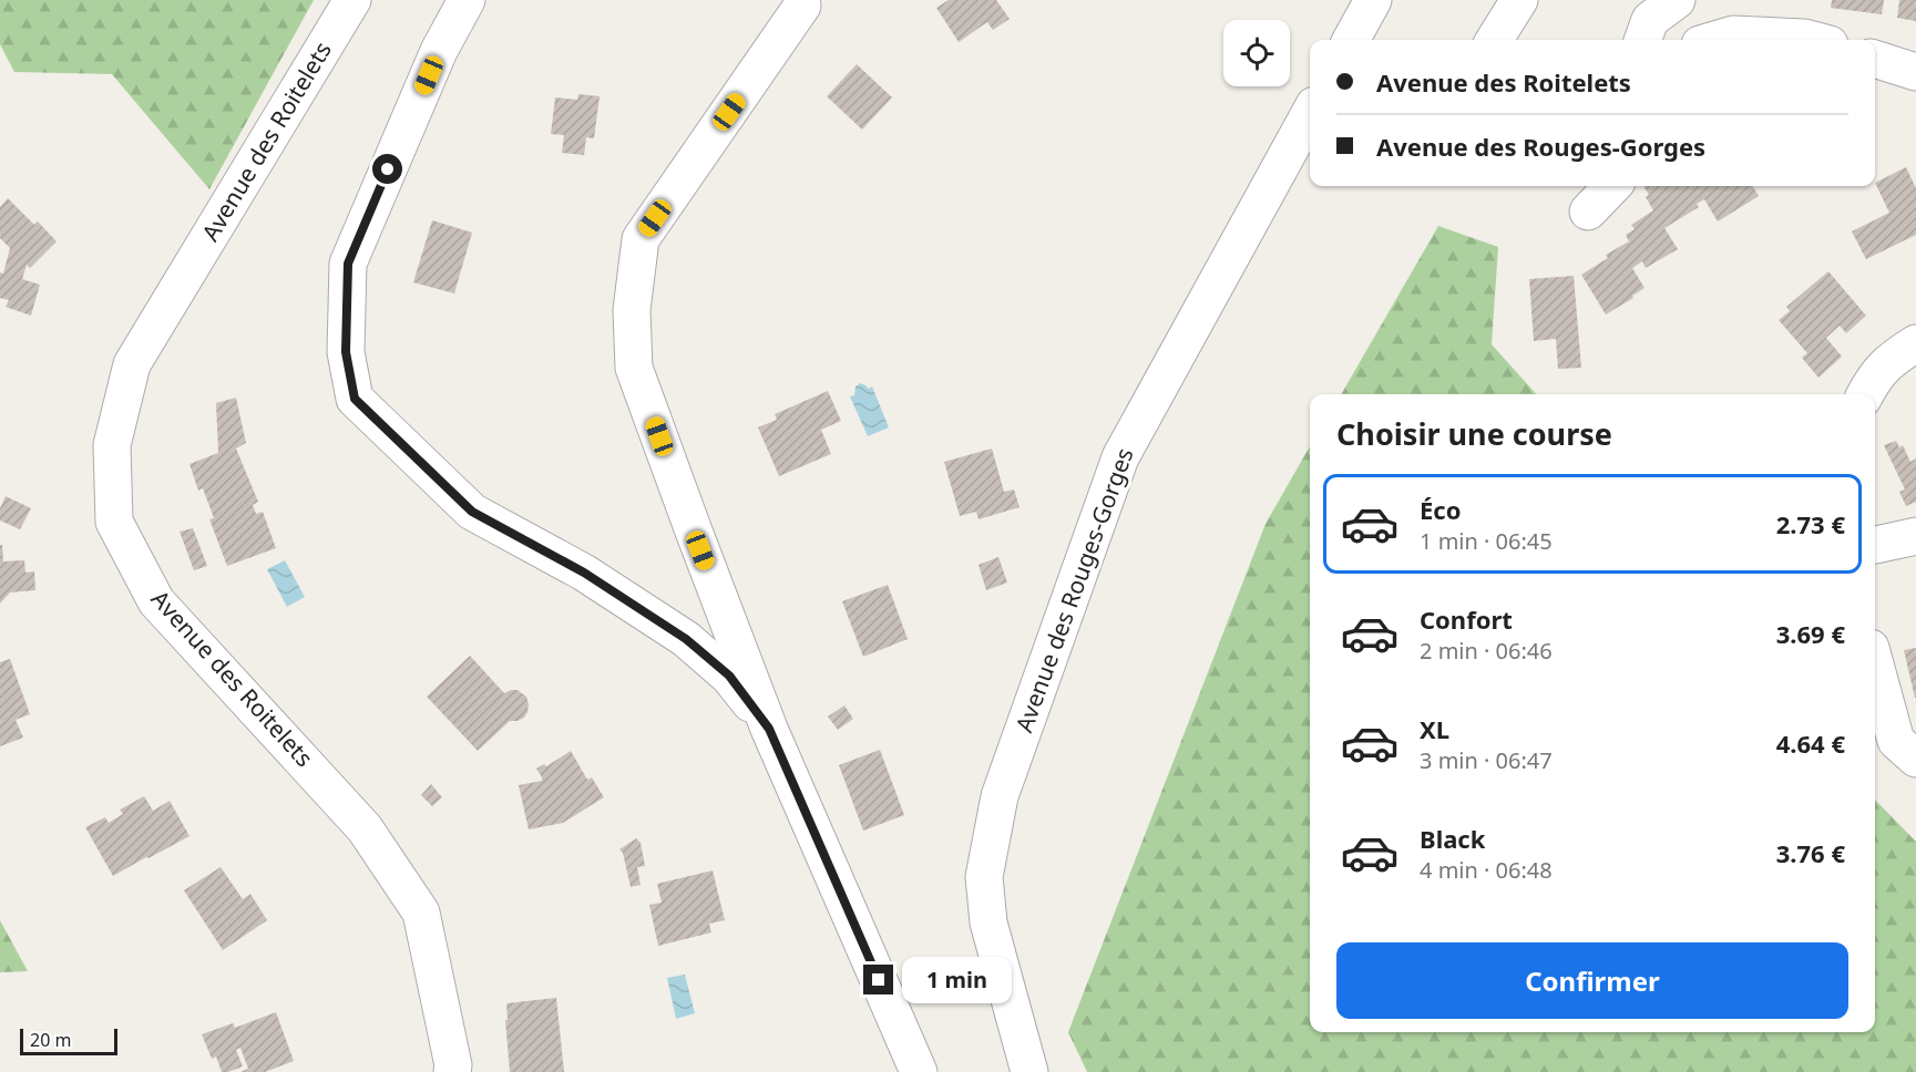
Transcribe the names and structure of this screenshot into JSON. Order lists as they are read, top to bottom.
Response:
{
  "streets": {
    "street": ["Avenue des Roitelets", "Avenue des Rouges-Gorges"]
  },
  "scale_bar": "20 m",
  "page": {
    "banner": ["Avenue des Roitelets", "Avenue des Rouges-Gorges"],
    "heading": "Choisir une course",
    "list": [
      {
        "name": "Éco",
        "note": "1 min · 06:45",
        "value": "2.73 €"
      },
      {
        "name": "Confort",
        "note": "2 min · 06:46",
        "value": "3.69 €"
      },
      {
        "name": "XL",
        "note": "3 min · 06:47",
        "value": "4.64 €"
      },
      {
        "name": "Black",
        "note": "4 min · 06:48",
        "value": "3.76 €"
      }
    ],
    "buttons": "Confirmer",
    "bubble": "1 min",
    "scale": "20 m"
  }
}
